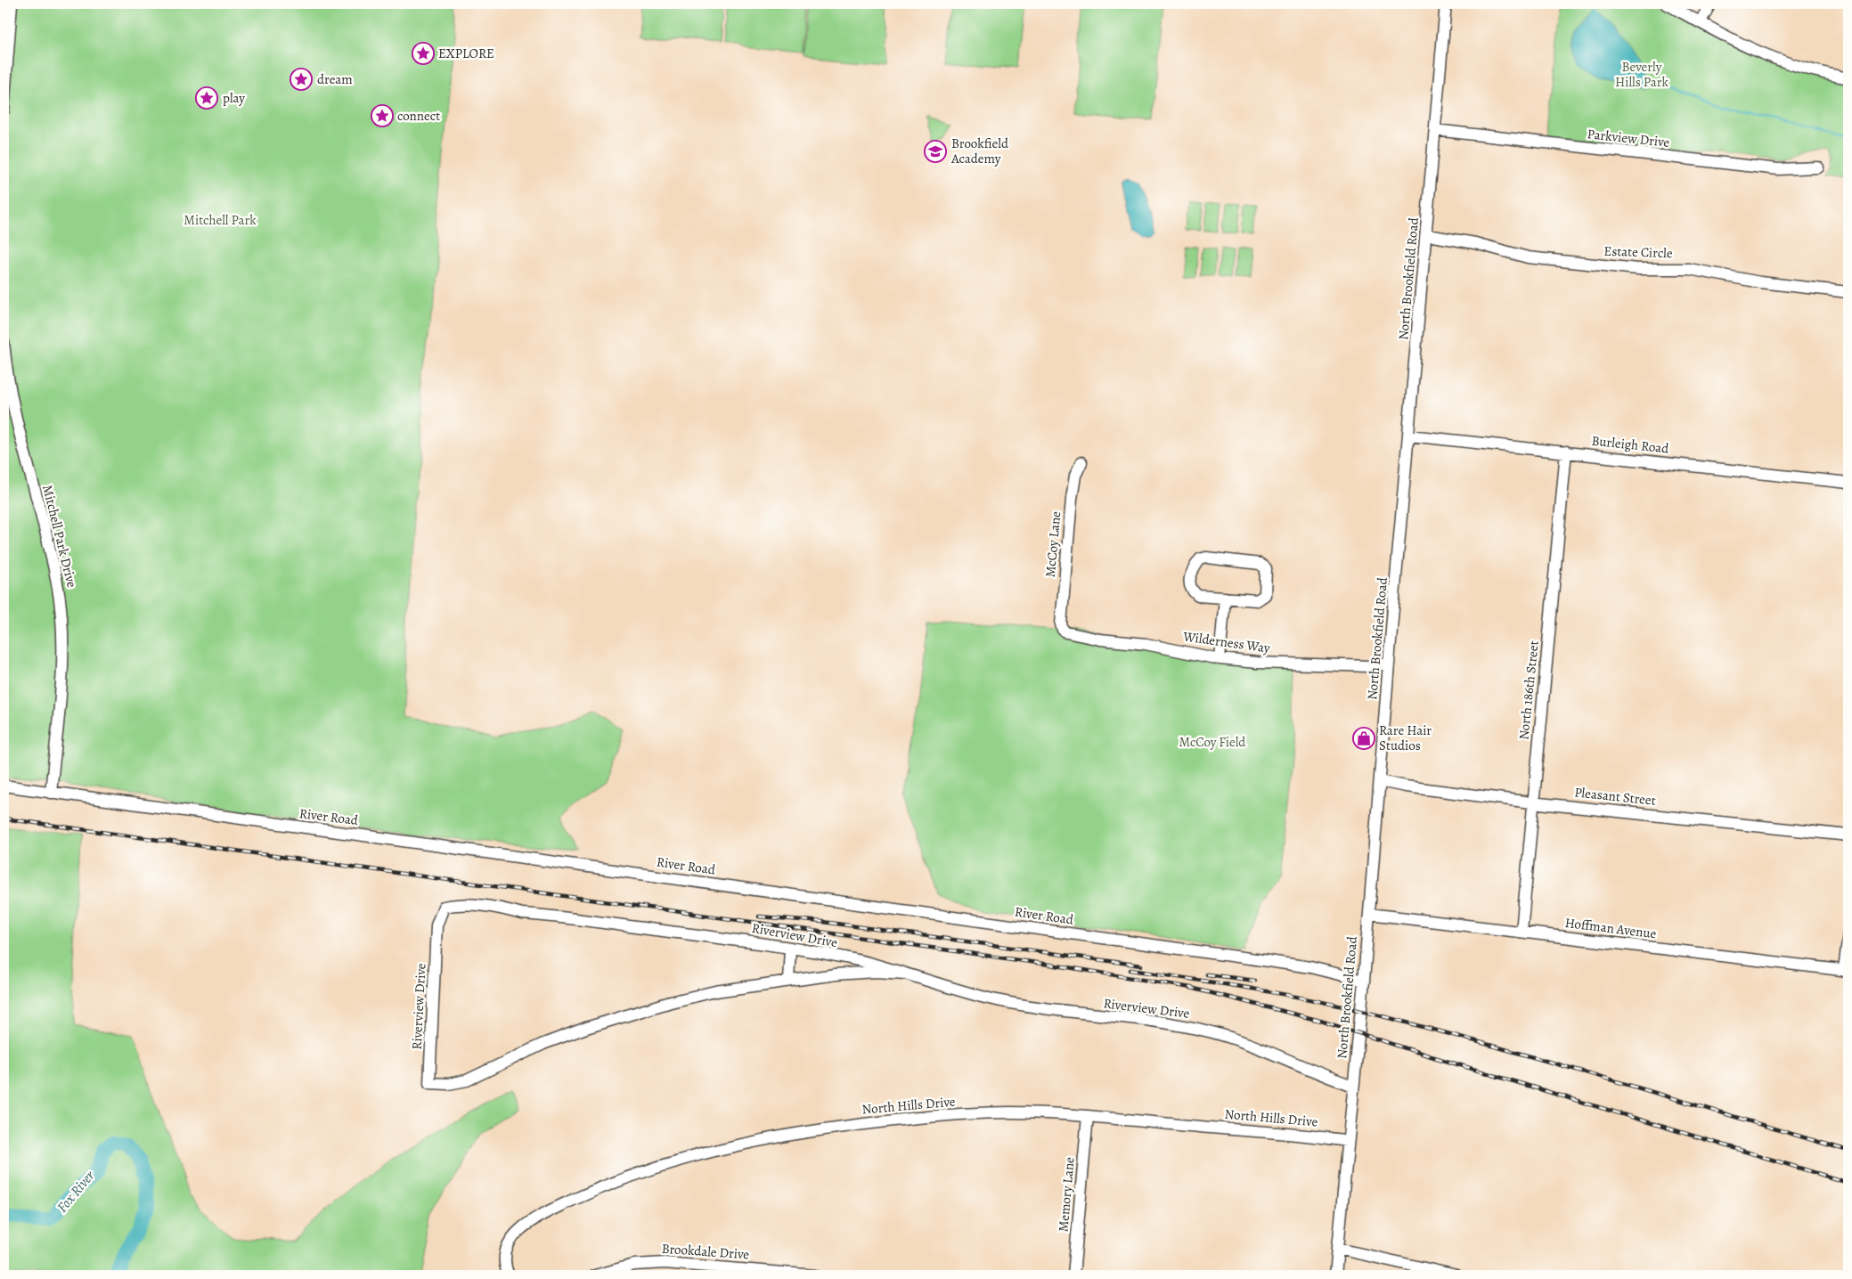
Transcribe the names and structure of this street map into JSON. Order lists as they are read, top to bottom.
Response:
{
  "streets": {
    "street": [
      "Parkview Drive",
      "Estate Circle",
      "North Brookfield Road",
      "Burleigh Road",
      "Mitchell Park Drive",
      "McCoy Lane",
      "Wilderness Way",
      "North 186th Street",
      "Pleasant Street",
      "River Road",
      "Hoffman Avenue",
      "Riverview Drive",
      "North Hills Drive",
      "Memory Lane",
      "Brookdale Drive"
    ]
  },
  "crossings": [
    ["Parkview Drive", "North Brookfield Road"],
    ["Estate Circle", "North Brookfield Road"],
    ["North Brookfield Road", "Burleigh Road"],
    ["North Brookfield Road", "Wilderness Way"],
    ["North Brookfield Road", "Pleasant Street"],
    ["North Brookfield Road", "River Road"],
    ["North Brookfield Road", "Hoffman Avenue"],
    ["North Brookfield Road", "Riverview Drive"],
    ["North Brookfield Road", "North Hills Drive"],
    ["Burleigh Road", "North 186th Street"],
    ["Mitchell Park Drive", "River Road"],
    ["McCoy Lane", "Wilderness Way"],
    ["North 186th Street", "Pleasant Street"],
    ["North 186th Street", "Hoffman Avenue"],
    ["North Hills Drive", "Memory Lane"]
  ],
  "water": ["Fox River"],
  "parks": ["Beverly Hills Park", "Mitchell Park", "McCoy Field"],
  "places": {
    "place": [
      "EXPLORE",
      "dream",
      "play",
      "connect"
    ],
    "school or university": ["Brookfield Academy"],
    "shop": ["Rare Hair Studios"]
  }
}
